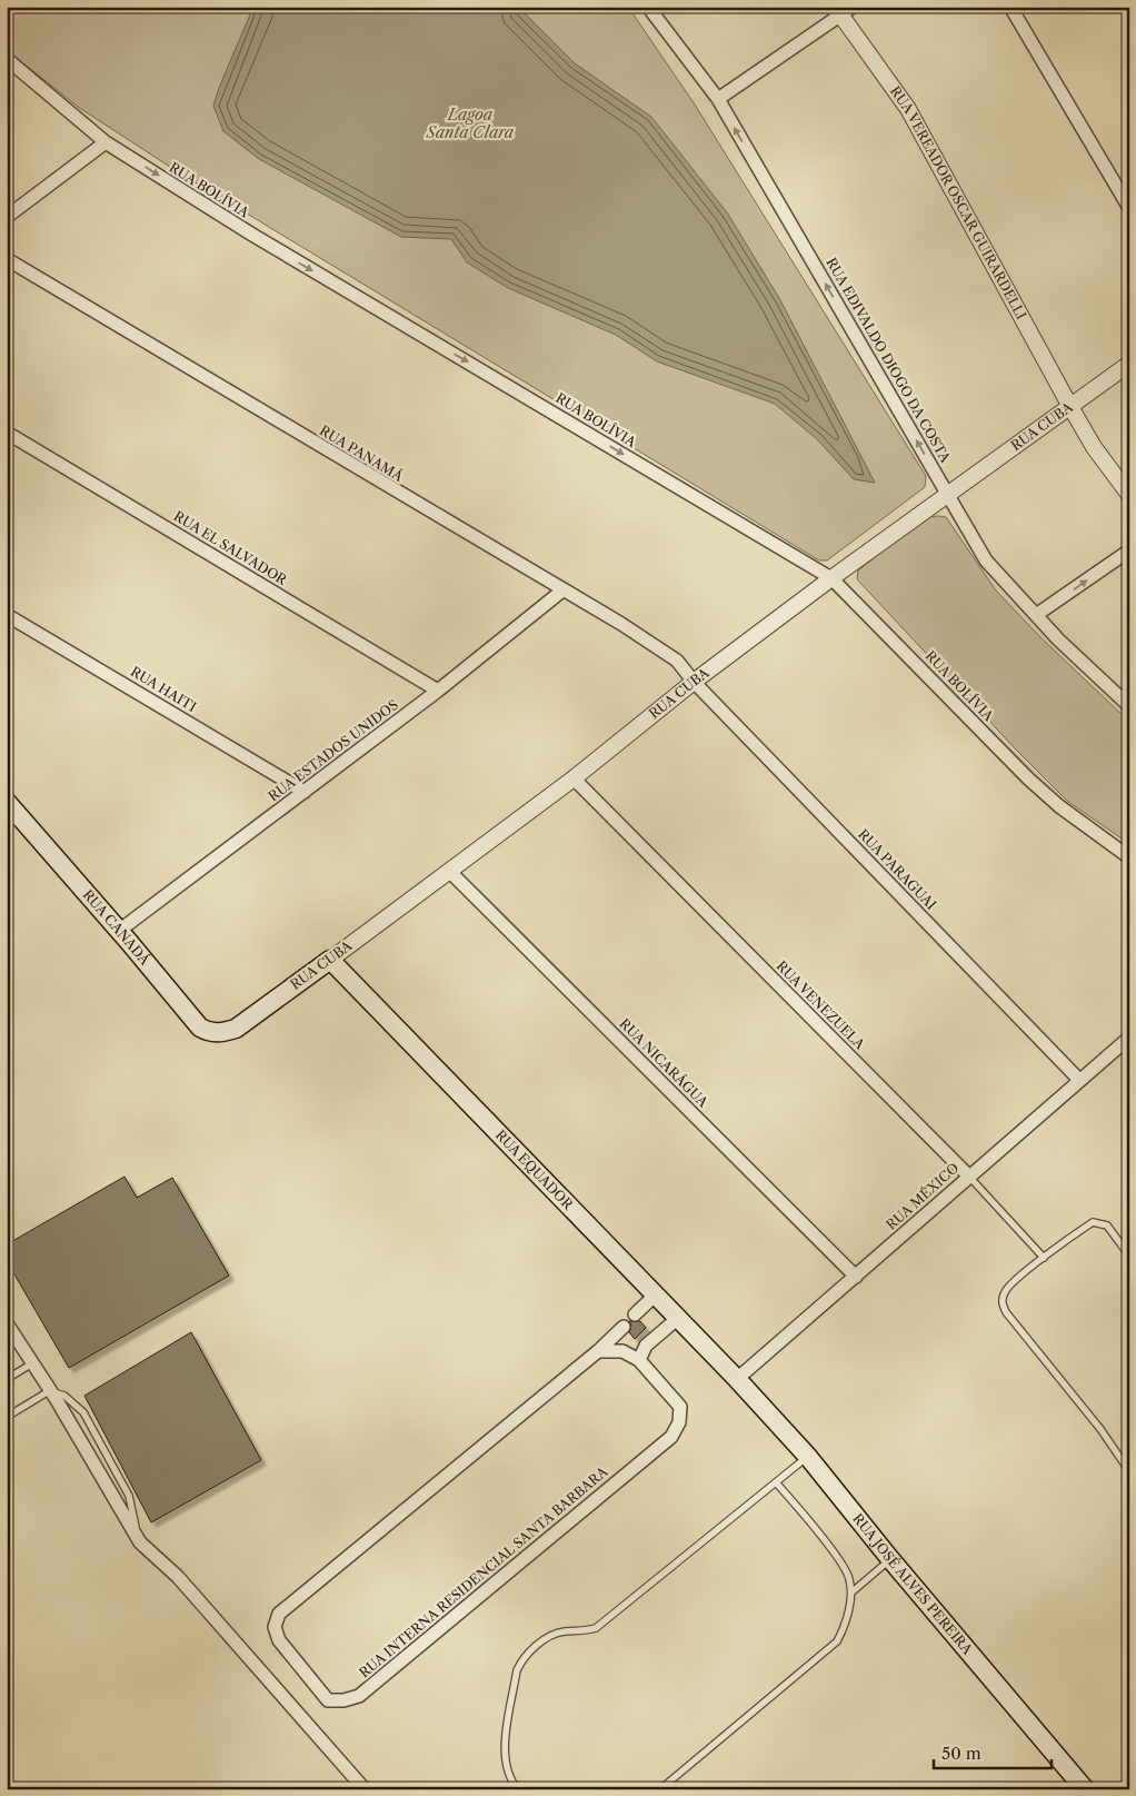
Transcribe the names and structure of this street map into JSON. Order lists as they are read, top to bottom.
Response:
{
  "streets": {
    "main road": [
      "RUA CUBA",
      "RUA CANADÁ",
      "RUA EQUADOR",
      "RUA JOSÉ ALVES PEREIRA"
    ],
    "street": [
      "RUA BOLÍVIA",
      "RUA VEREADOR OSCAR GUIRARDELLI",
      "RUA EDIVALDO DIOGO DA COSTA",
      "RUA PANAMÁ",
      "RUA EL SALVADOR",
      "RUA HAITI",
      "RUA ESTADOS UNIDOS",
      "RUA PARAGUAI",
      "RUA VENEZUELA",
      "RUA NICARÁGUA",
      "RUA MÉXICO",
      "RUA INTERNA RESIDENCIAL SANTA BARBARA"
    ]
  },
  "crossings": [
    ["RUA BOLÍVIA", "RUA CUBA"],
    ["RUA VEREADOR OSCAR GUIRARDELLI", "RUA CUBA"],
    ["RUA EDIVALDO DIOGO DA COSTA", "RUA CUBA"],
    ["RUA CUBA", "RUA PANAMÁ"],
    ["RUA CUBA", "RUA PARAGUAI"],
    ["RUA CUBA", "RUA CANADÁ"],
    ["RUA CUBA", "RUA VENEZUELA"],
    ["RUA CUBA", "RUA NICARÁGUA"],
    ["RUA CUBA", "RUA EQUADOR"],
    ["RUA PANAMÁ", "RUA ESTADOS UNIDOS"],
    ["RUA PANAMÁ", "RUA PARAGUAI"],
    ["RUA EL SALVADOR", "RUA ESTADOS UNIDOS"],
    ["RUA HAITI", "RUA ESTADOS UNIDOS"],
    ["RUA ESTADOS UNIDOS", "RUA CANADÁ"],
    ["RUA PARAGUAI", "RUA MÉXICO"],
    ["RUA VENEZUELA", "RUA MÉXICO"],
    ["RUA NICARÁGUA", "RUA MÉXICO"],
    ["RUA EQUADOR", "RUA MÉXICO"],
    ["RUA EQUADOR", "RUA JOSÉ ALVES PEREIRA"],
    ["RUA MÉXICO", "RUA JOSÉ ALVES PEREIRA"]
  ],
  "one_way": ["RUA BOLÍVIA", "RUA EDIVALDO DIOGO DA COSTA"],
  "water": ["Lagoa Santa Clara"],
  "scale_bar": "50 m"
}
